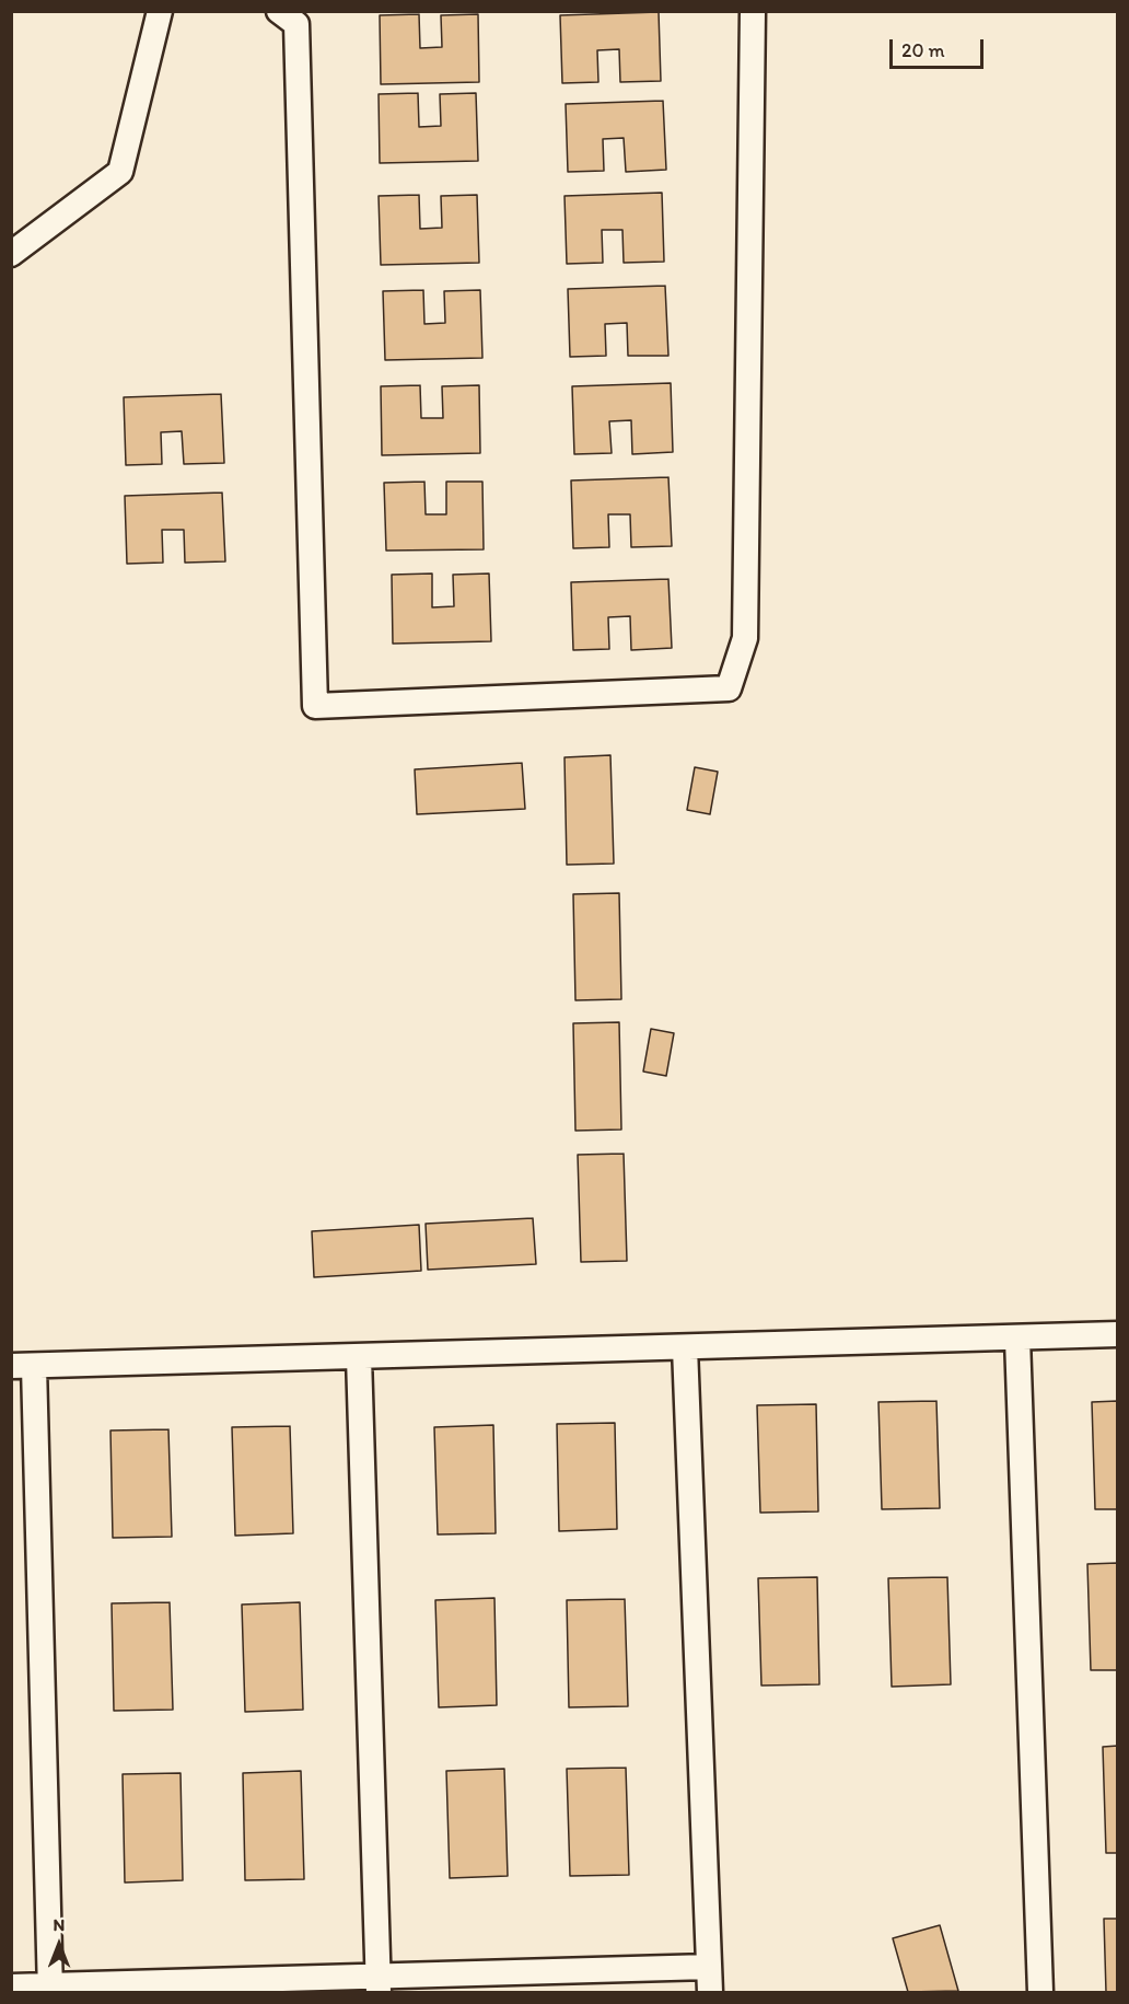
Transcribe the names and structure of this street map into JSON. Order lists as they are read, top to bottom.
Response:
{
  "scale_bar": "20 m",
  "north": "top"
}
